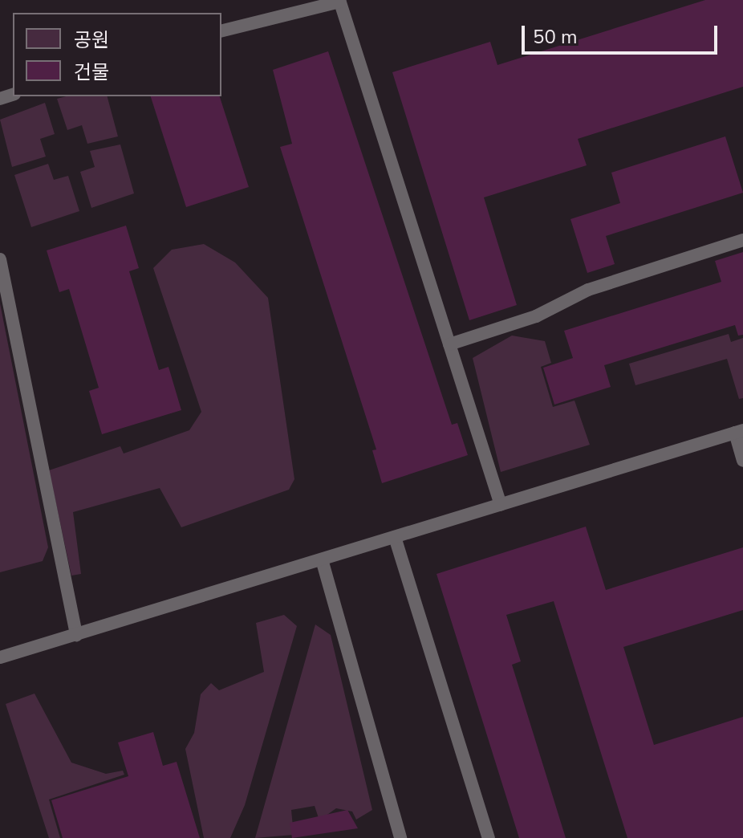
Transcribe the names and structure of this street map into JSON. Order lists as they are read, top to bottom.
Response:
{
  "legend": ["공원", "건물"],
  "scale_bar": "50 m"
}
